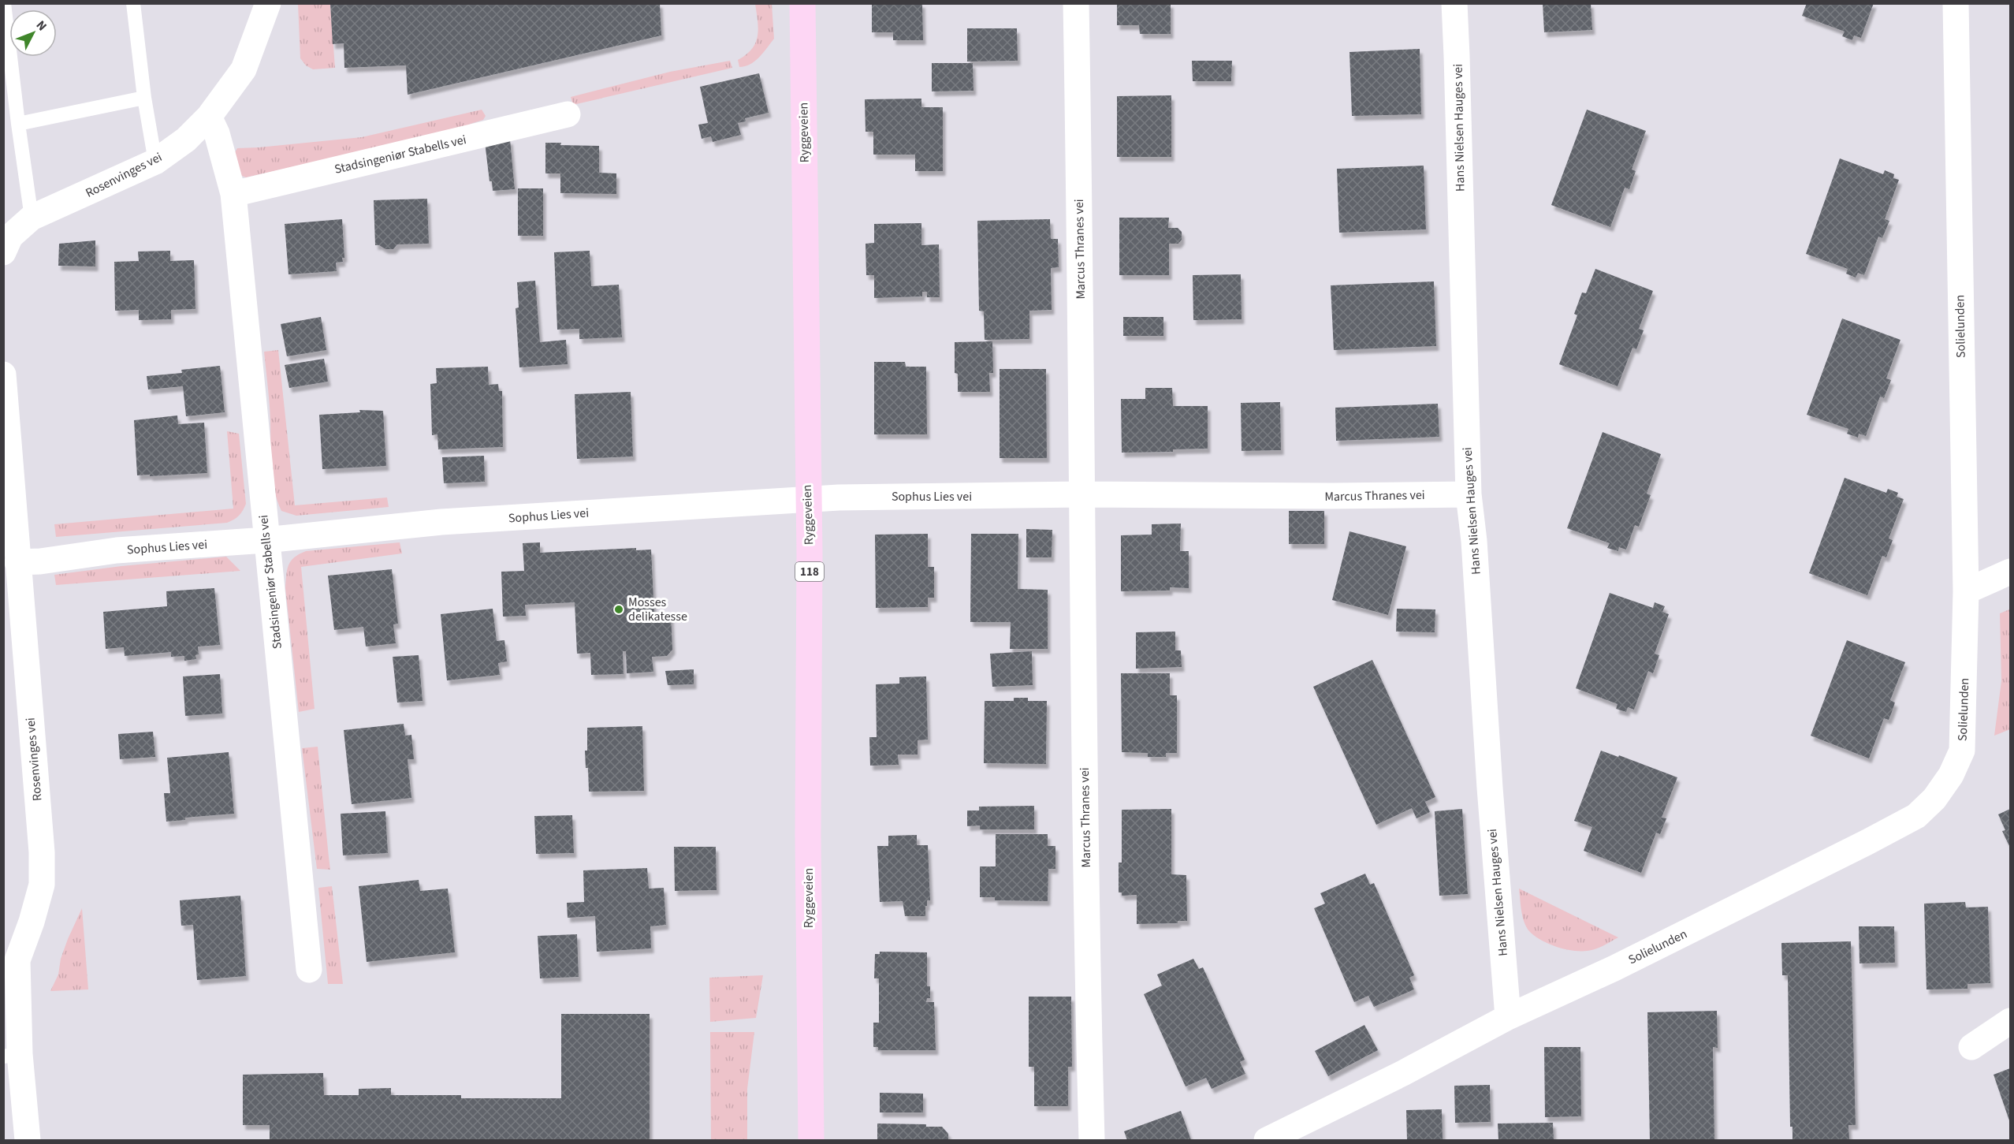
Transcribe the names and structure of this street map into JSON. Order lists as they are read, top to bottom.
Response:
{
  "streets": {
    "main road": ["Ryggeveien", "118"],
    "street": [
      "Hans Nielsen Hauges vei",
      "Stadsingeniør Stabells vei",
      "Rosenvinges vei",
      "Marcus Thranes vei",
      "Solielunden",
      "Sophus Lies vei"
    ]
  },
  "crossings": [
    ["Hans Nielsen Hauges vei", "Marcus Thranes vei"],
    ["Hans Nielsen Hauges vei", "Solielunden"],
    ["Ryggeveien", "Sophus Lies vei"],
    ["Stadsingeniør Stabells vei", "Rosenvinges vei"],
    ["Stadsingeniør Stabells vei", "Sophus Lies vei"],
    ["Rosenvinges vei", "Sophus Lies vei"],
    ["Marcus Thranes vei", "Sophus Lies vei"]
  ],
  "places": ["Mosses delikatesse"],
  "north": "top right"
}
